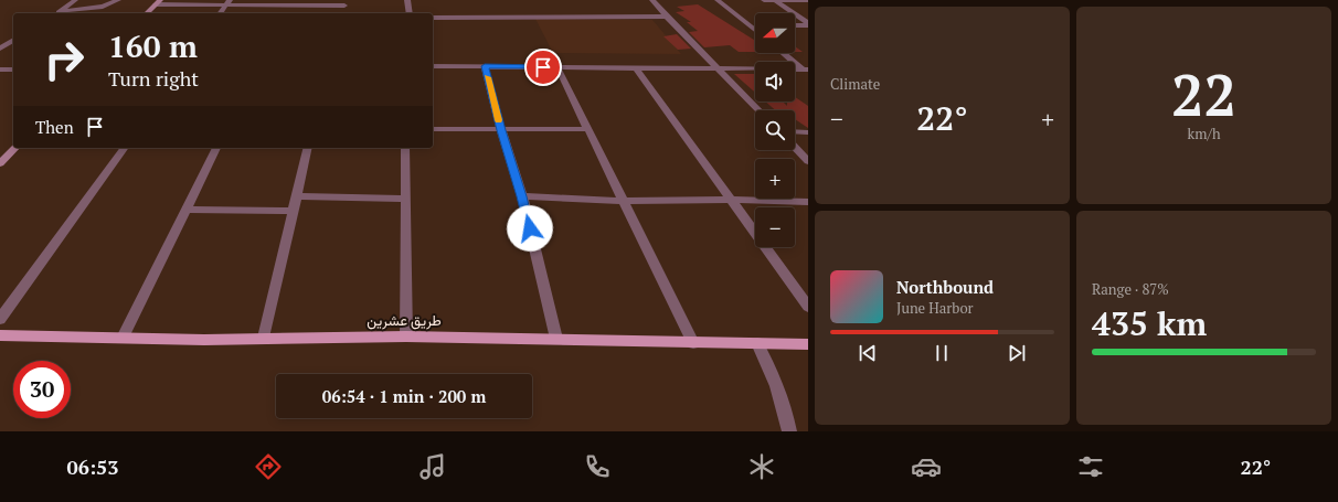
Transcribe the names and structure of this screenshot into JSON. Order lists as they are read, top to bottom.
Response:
{
  "streets": {
    "main road": ["طريق عشرين"]
  },
  "north": "left",
  "page": {
    "tile": [
      "Climate",
      ["22", "km/h"],
      ["Range · 87%", "435 km"]
    ],
    "map_buttons": ["+", "−"],
    "turn": ["160 m", "Turn right"],
    "heat": ["−", "22°", "+"],
    "then": "Then",
    "song": ["Northbound", "June Harbor"],
    "limit": "30",
    "trip": "06:54 · 1 min · 200 m",
    "tabs": ["06:53", "22°"]
  }
}
